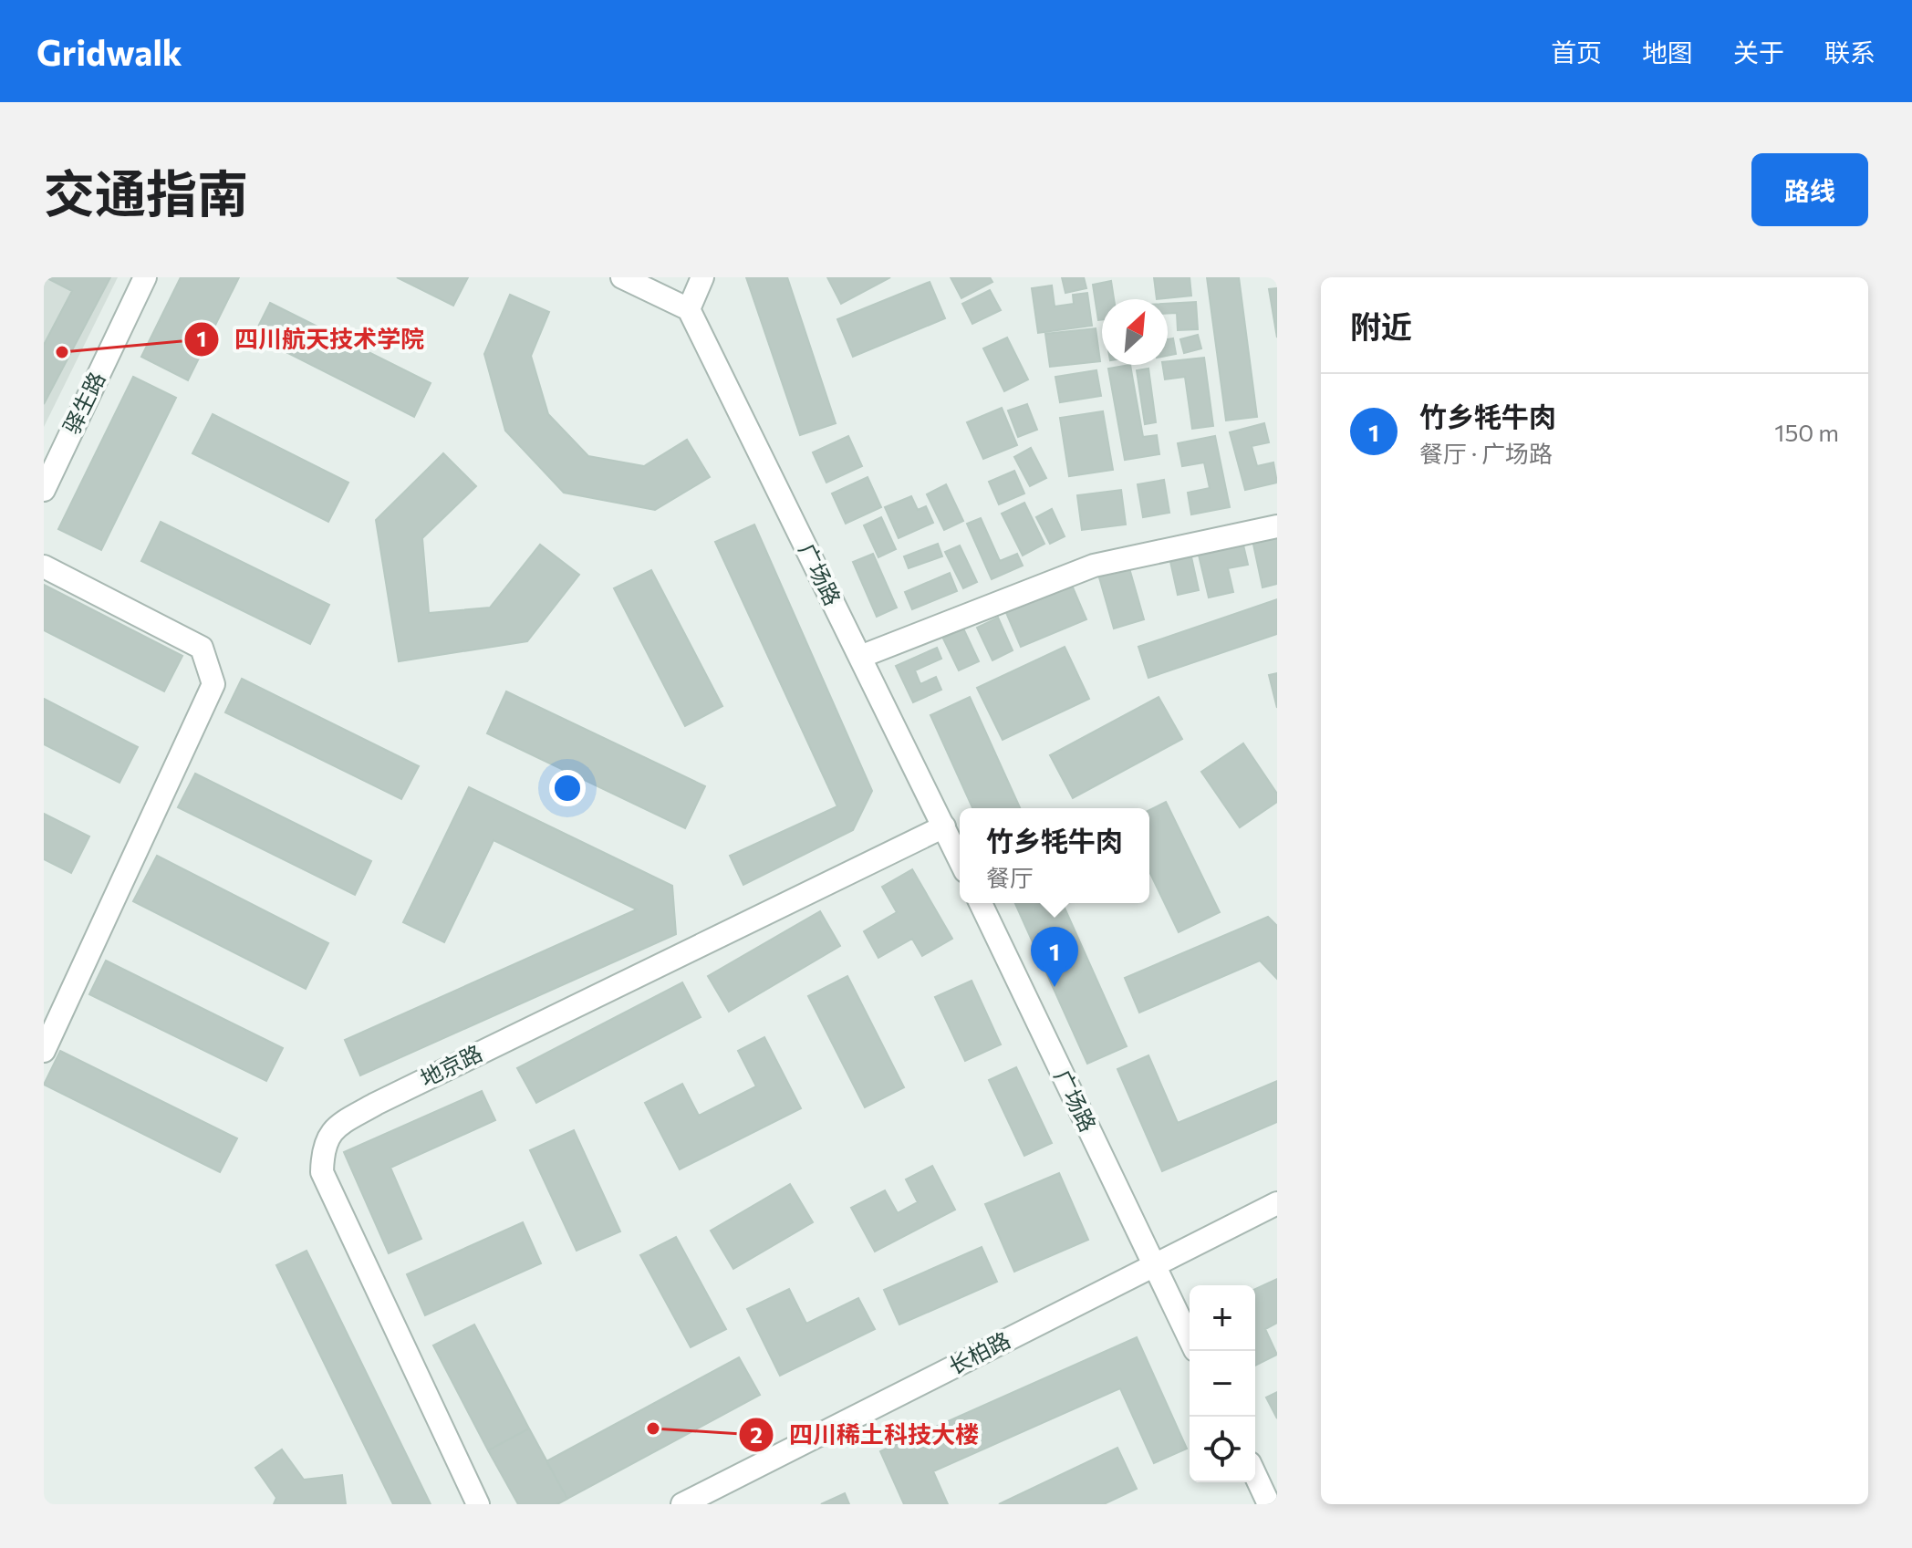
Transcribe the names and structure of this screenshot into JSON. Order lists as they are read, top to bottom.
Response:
{
  "streets": {
    "street": [
      "驿生路",
      "广场路",
      "地京路",
      "长柏路"
    ]
  },
  "crossings": [
    ["广场路", "地京路"],
    ["广场路", "长柏路"]
  ],
  "places": ["四川航天技术学院", "四川稀土科技大楼"],
  "north": "top right",
  "page": {
    "header": "Gridwalk",
    "nav": [
      "首页",
      "地图",
      "关于",
      "联系"
    ],
    "title": "交通指南",
    "buttons": "路线",
    "heading": "附近",
    "list": [
      {
        "mark": "1",
        "name": "竹乡牦牛肉",
        "note": "餐厅 · 广场路",
        "value": "150 m"
      }
    ],
    "popup": ["竹乡牦牛肉", "餐厅"],
    "pins": "1",
    "map_buttons": ["+", "−"]
  }
}
